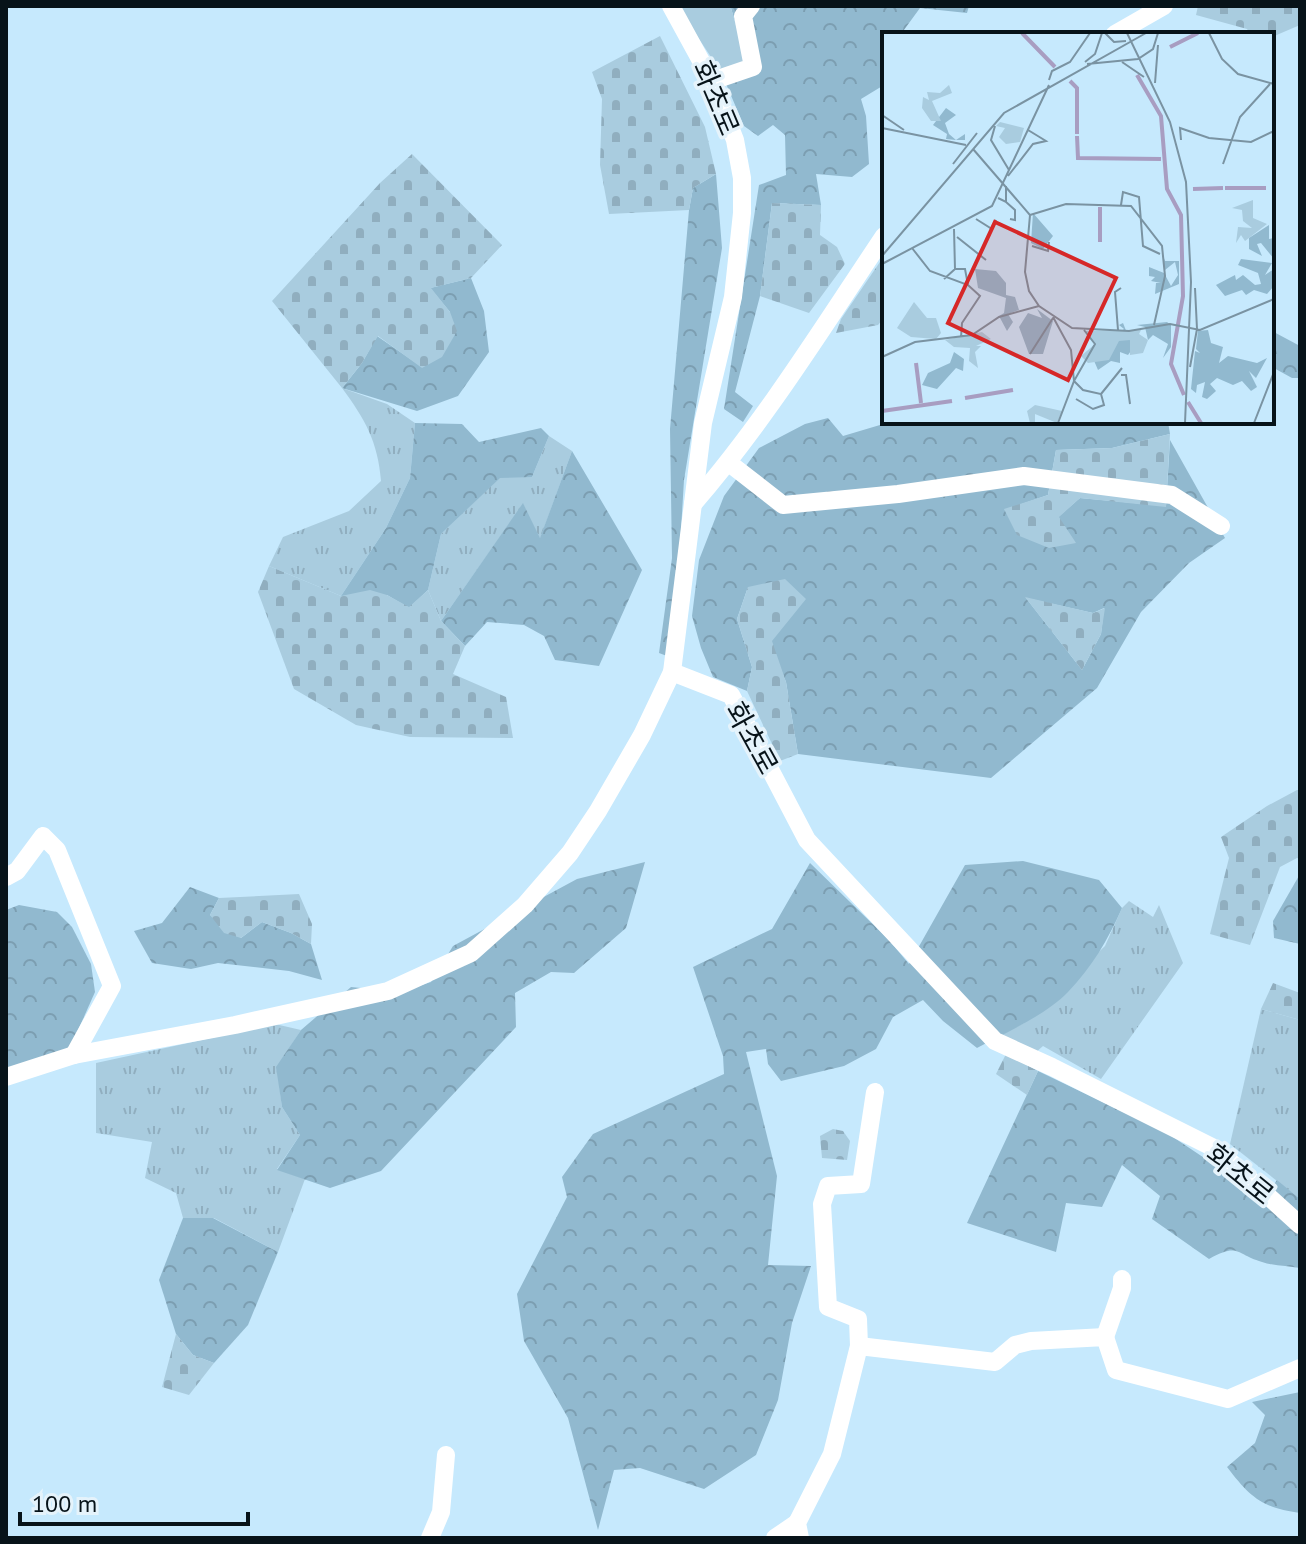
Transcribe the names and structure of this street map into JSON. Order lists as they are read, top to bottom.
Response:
{
  "streets": {
    "street": ["화초로"]
  },
  "scale_bar": "100 m"
}
